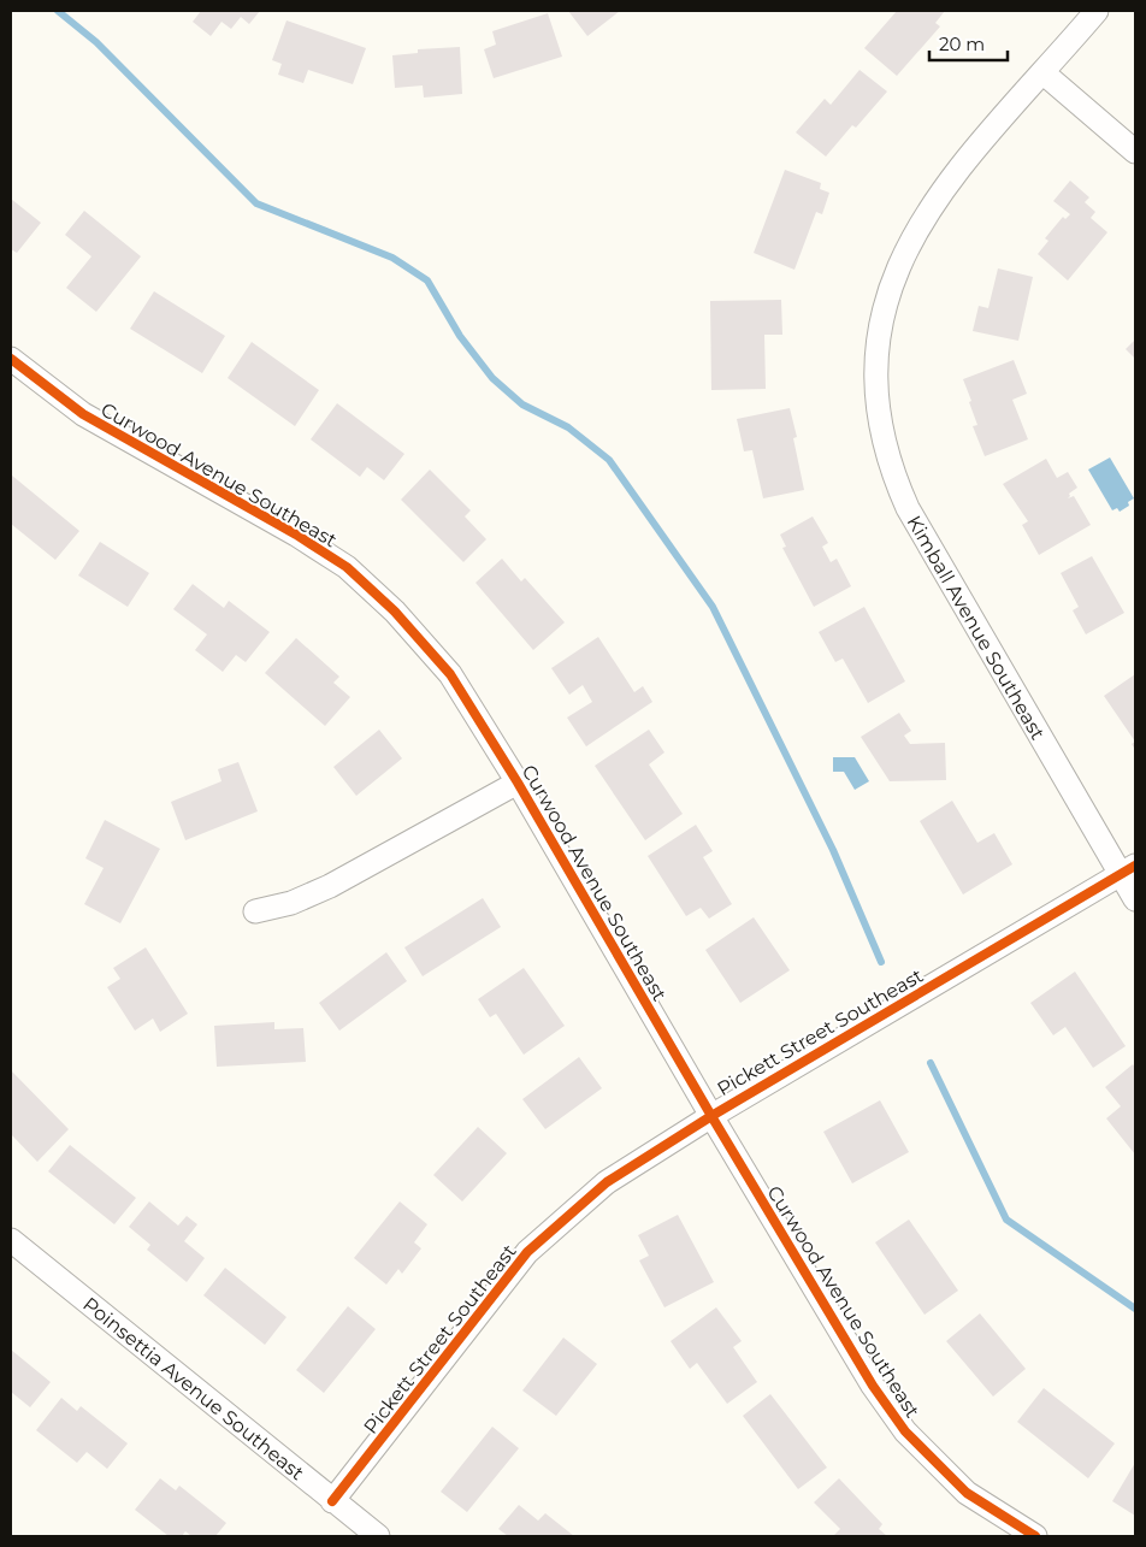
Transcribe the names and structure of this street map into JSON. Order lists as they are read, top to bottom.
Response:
{
  "streets": {
    "street": [
      "Curwood Avenue Southeast",
      "Kimball Avenue Southeast",
      "Pickett Street Southeast",
      "Poinsettia Avenue Southeast"
    ]
  },
  "crossings": [
    ["Curwood Avenue Southeast", "Pickett Street Southeast"],
    ["Kimball Avenue Southeast", "Pickett Street Southeast"],
    ["Pickett Street Southeast", "Poinsettia Avenue Southeast"]
  ],
  "scale_bar": "20 m"
}
